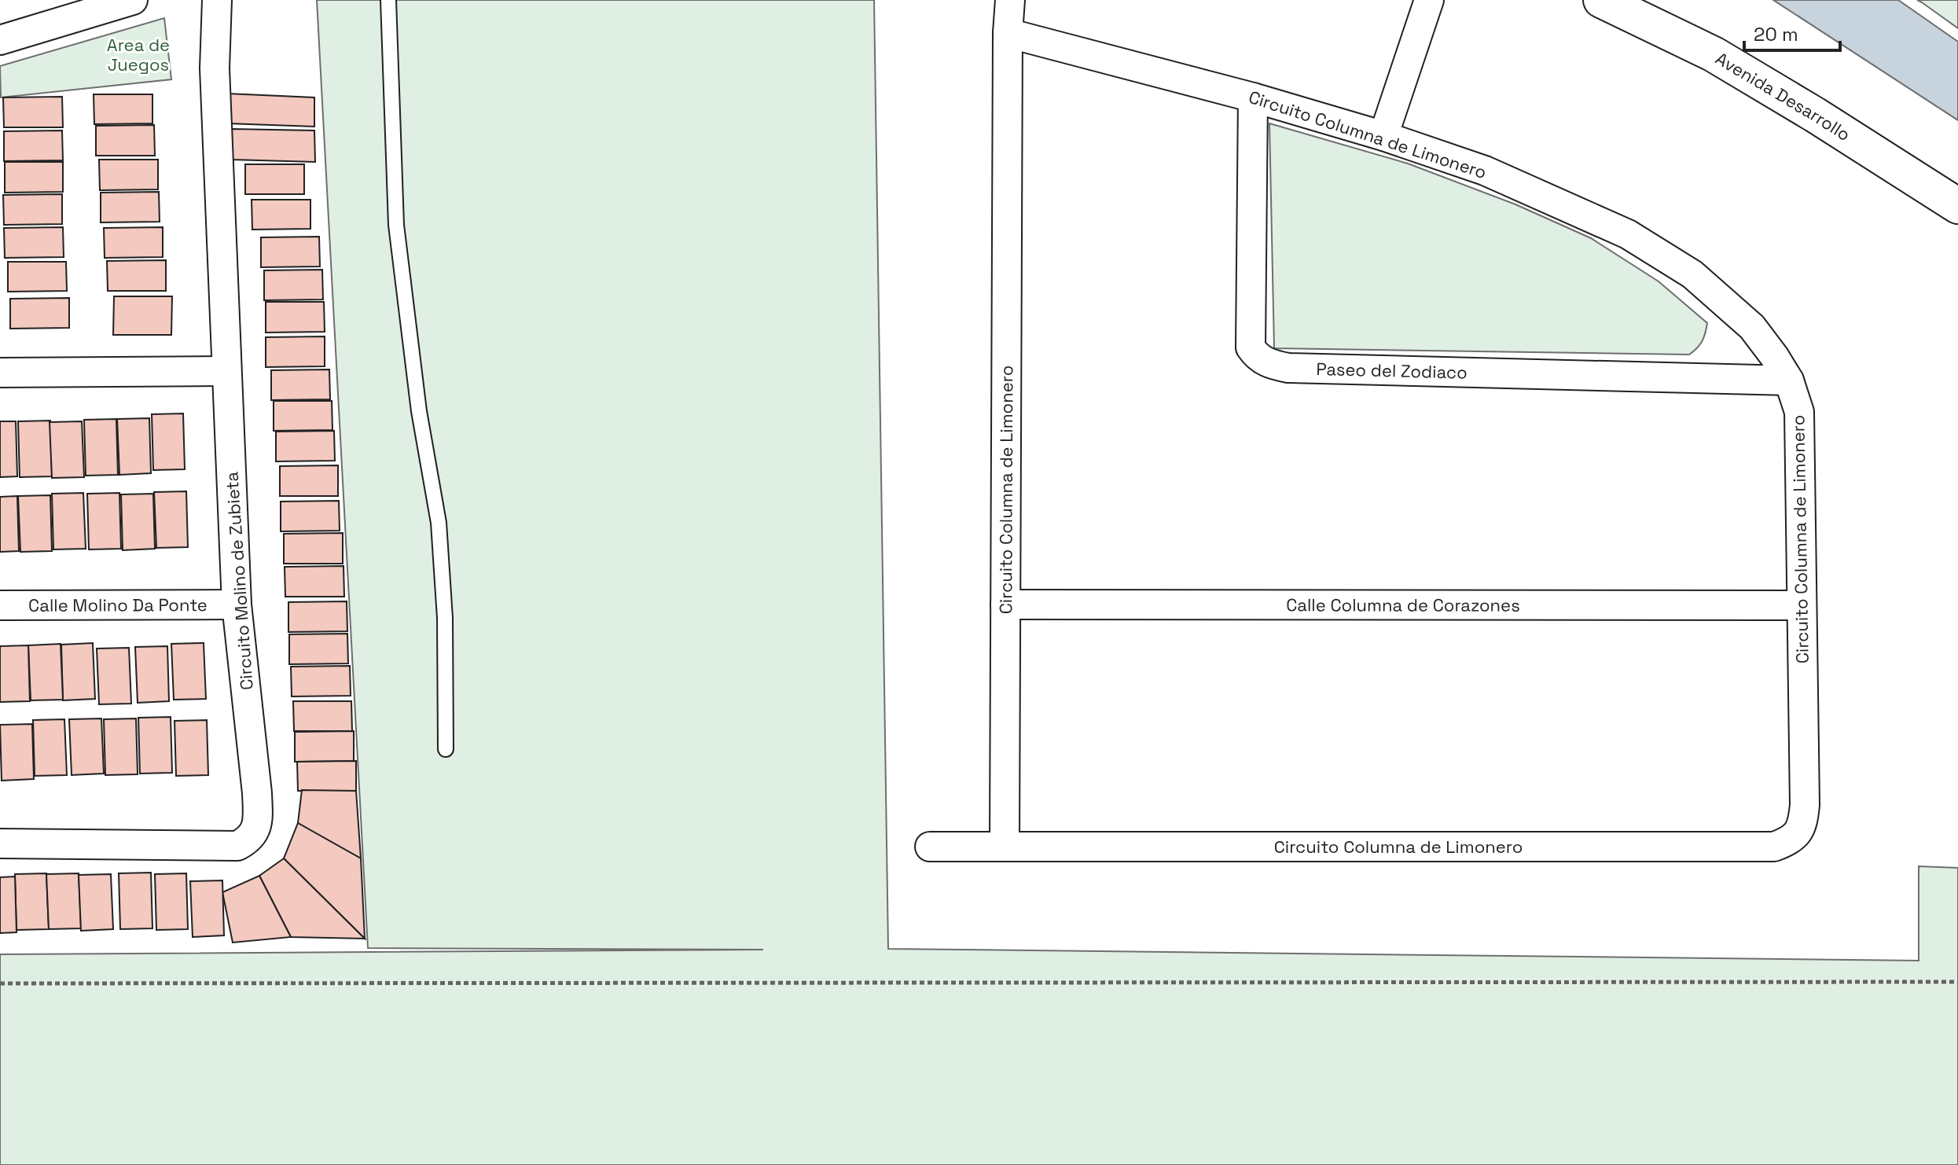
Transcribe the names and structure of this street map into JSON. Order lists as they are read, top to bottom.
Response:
{
  "streets": {
    "street": [
      "Avenida Desarrollo",
      "Circuito Columna de Limonero",
      "Paseo del Zodiaco",
      "Circuito Molino de Zubieta",
      "Calle Molino Da Ponte",
      "Calle Columna de Corazones"
    ]
  },
  "crossings": [
    ["Circuito Columna de Limonero", "Paseo del Zodiaco"],
    ["Circuito Columna de Limonero", "Calle Columna de Corazones"],
    ["Circuito Molino de Zubieta", "Calle Molino Da Ponte"]
  ],
  "parks": ["Area de Juegos"],
  "scale_bar": "20 m"
}
